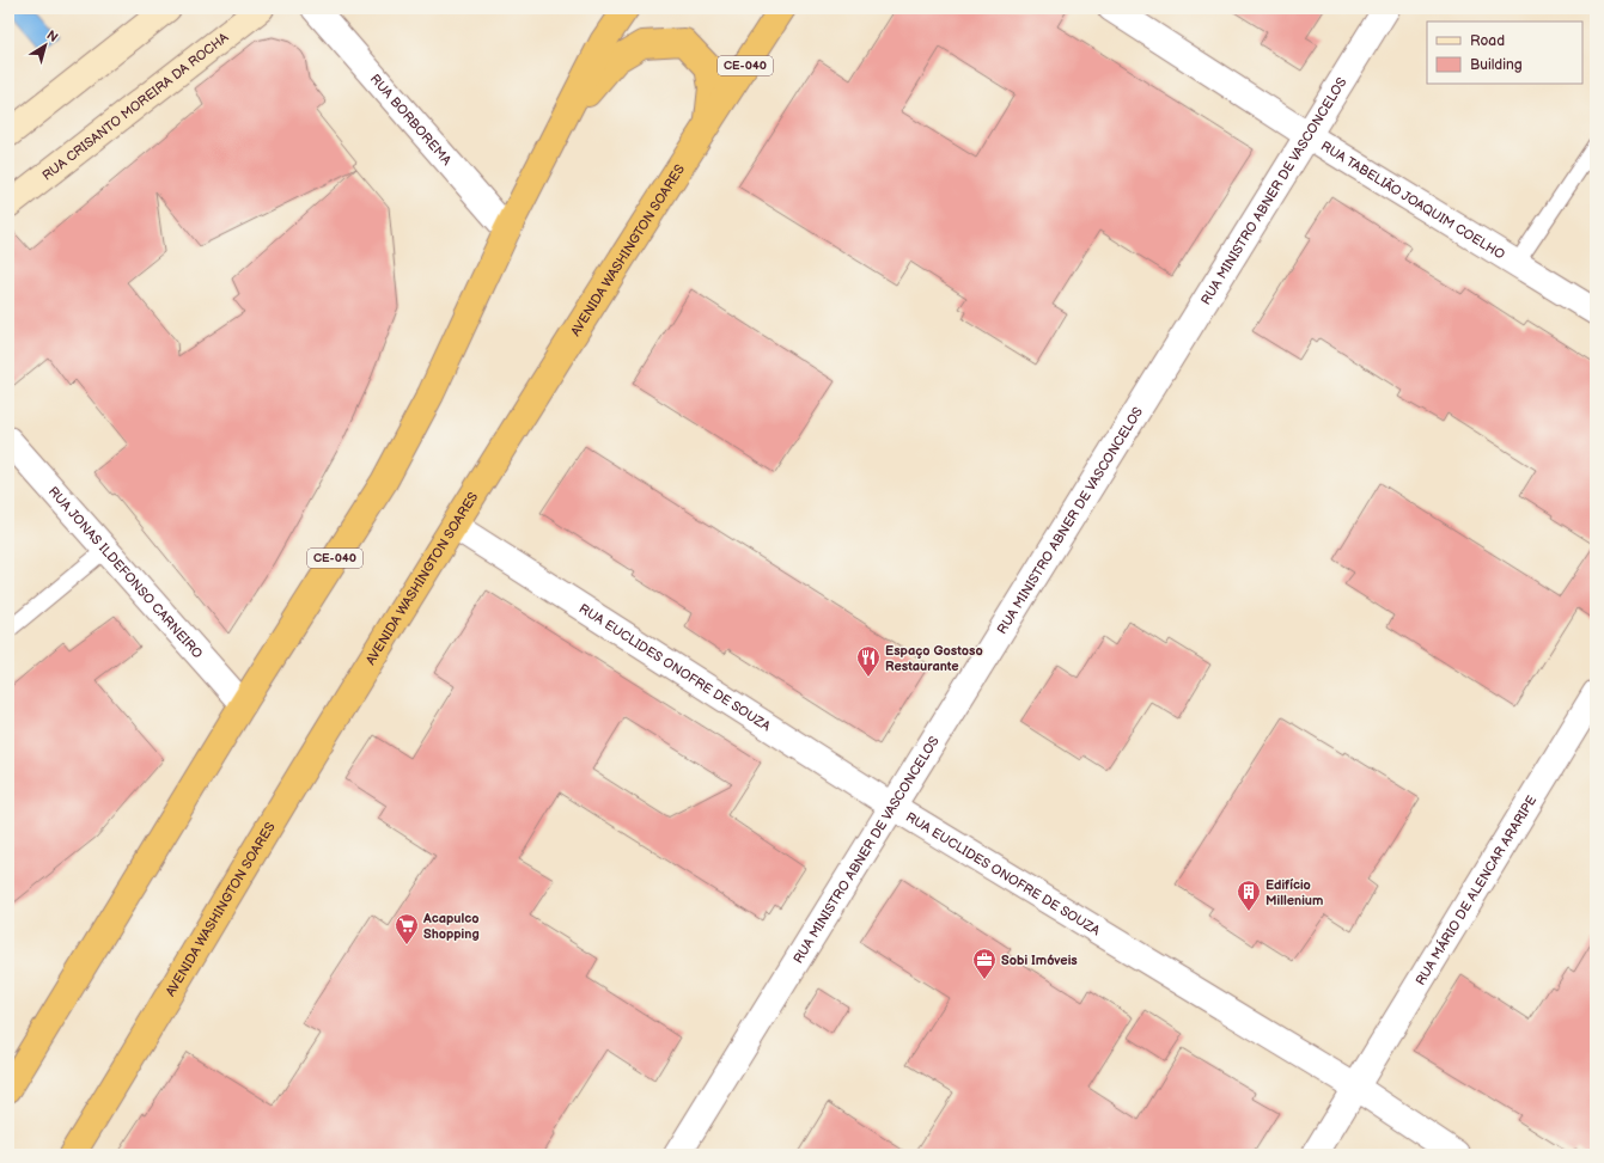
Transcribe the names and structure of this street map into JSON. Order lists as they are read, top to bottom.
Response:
{
  "streets": {
    "highway": ["CE-040", "AVENIDA WASHINGTON SOARES"],
    "main road": ["RUA CRISANTO MOREIRA DA ROCHA"],
    "street": [
      "RUA BORBOREMA",
      "RUA MINISTRO ABNER DE VASCONCELOS",
      "RUA TABELIÃO JOAQUIM COELHO",
      "RUA JONAS ILDEFONSO CARNEIRO",
      "RUA EUCLIDES ONOFRE DE SOUZA",
      "RUA MÁRIO DE ALENCAR ARARIPE"
    ]
  },
  "crossings": [
    ["CE-040", "RUA BORBOREMA"],
    ["CE-040", "RUA JONAS ILDEFONSO CARNEIRO"],
    ["RUA MINISTRO ABNER DE VASCONCELOS", "RUA TABELIÃO JOAQUIM COELHO"],
    ["RUA MINISTRO ABNER DE VASCONCELOS", "RUA EUCLIDES ONOFRE DE SOUZA"],
    ["AVENIDA WASHINGTON SOARES", "RUA EUCLIDES ONOFRE DE SOUZA"],
    ["RUA EUCLIDES ONOFRE DE SOUZA", "RUA MÁRIO DE ALENCAR ARARIPE"]
  ],
  "places": {
    "restaurant": ["Espaço Gostoso Restaurante"],
    "building": ["Edifício Millenium"],
    "supermarket": ["Acapulco Shopping"],
    "office": ["Sobi Imóveis"]
  },
  "legend": ["Road", "Building"],
  "north": "top right"
}
